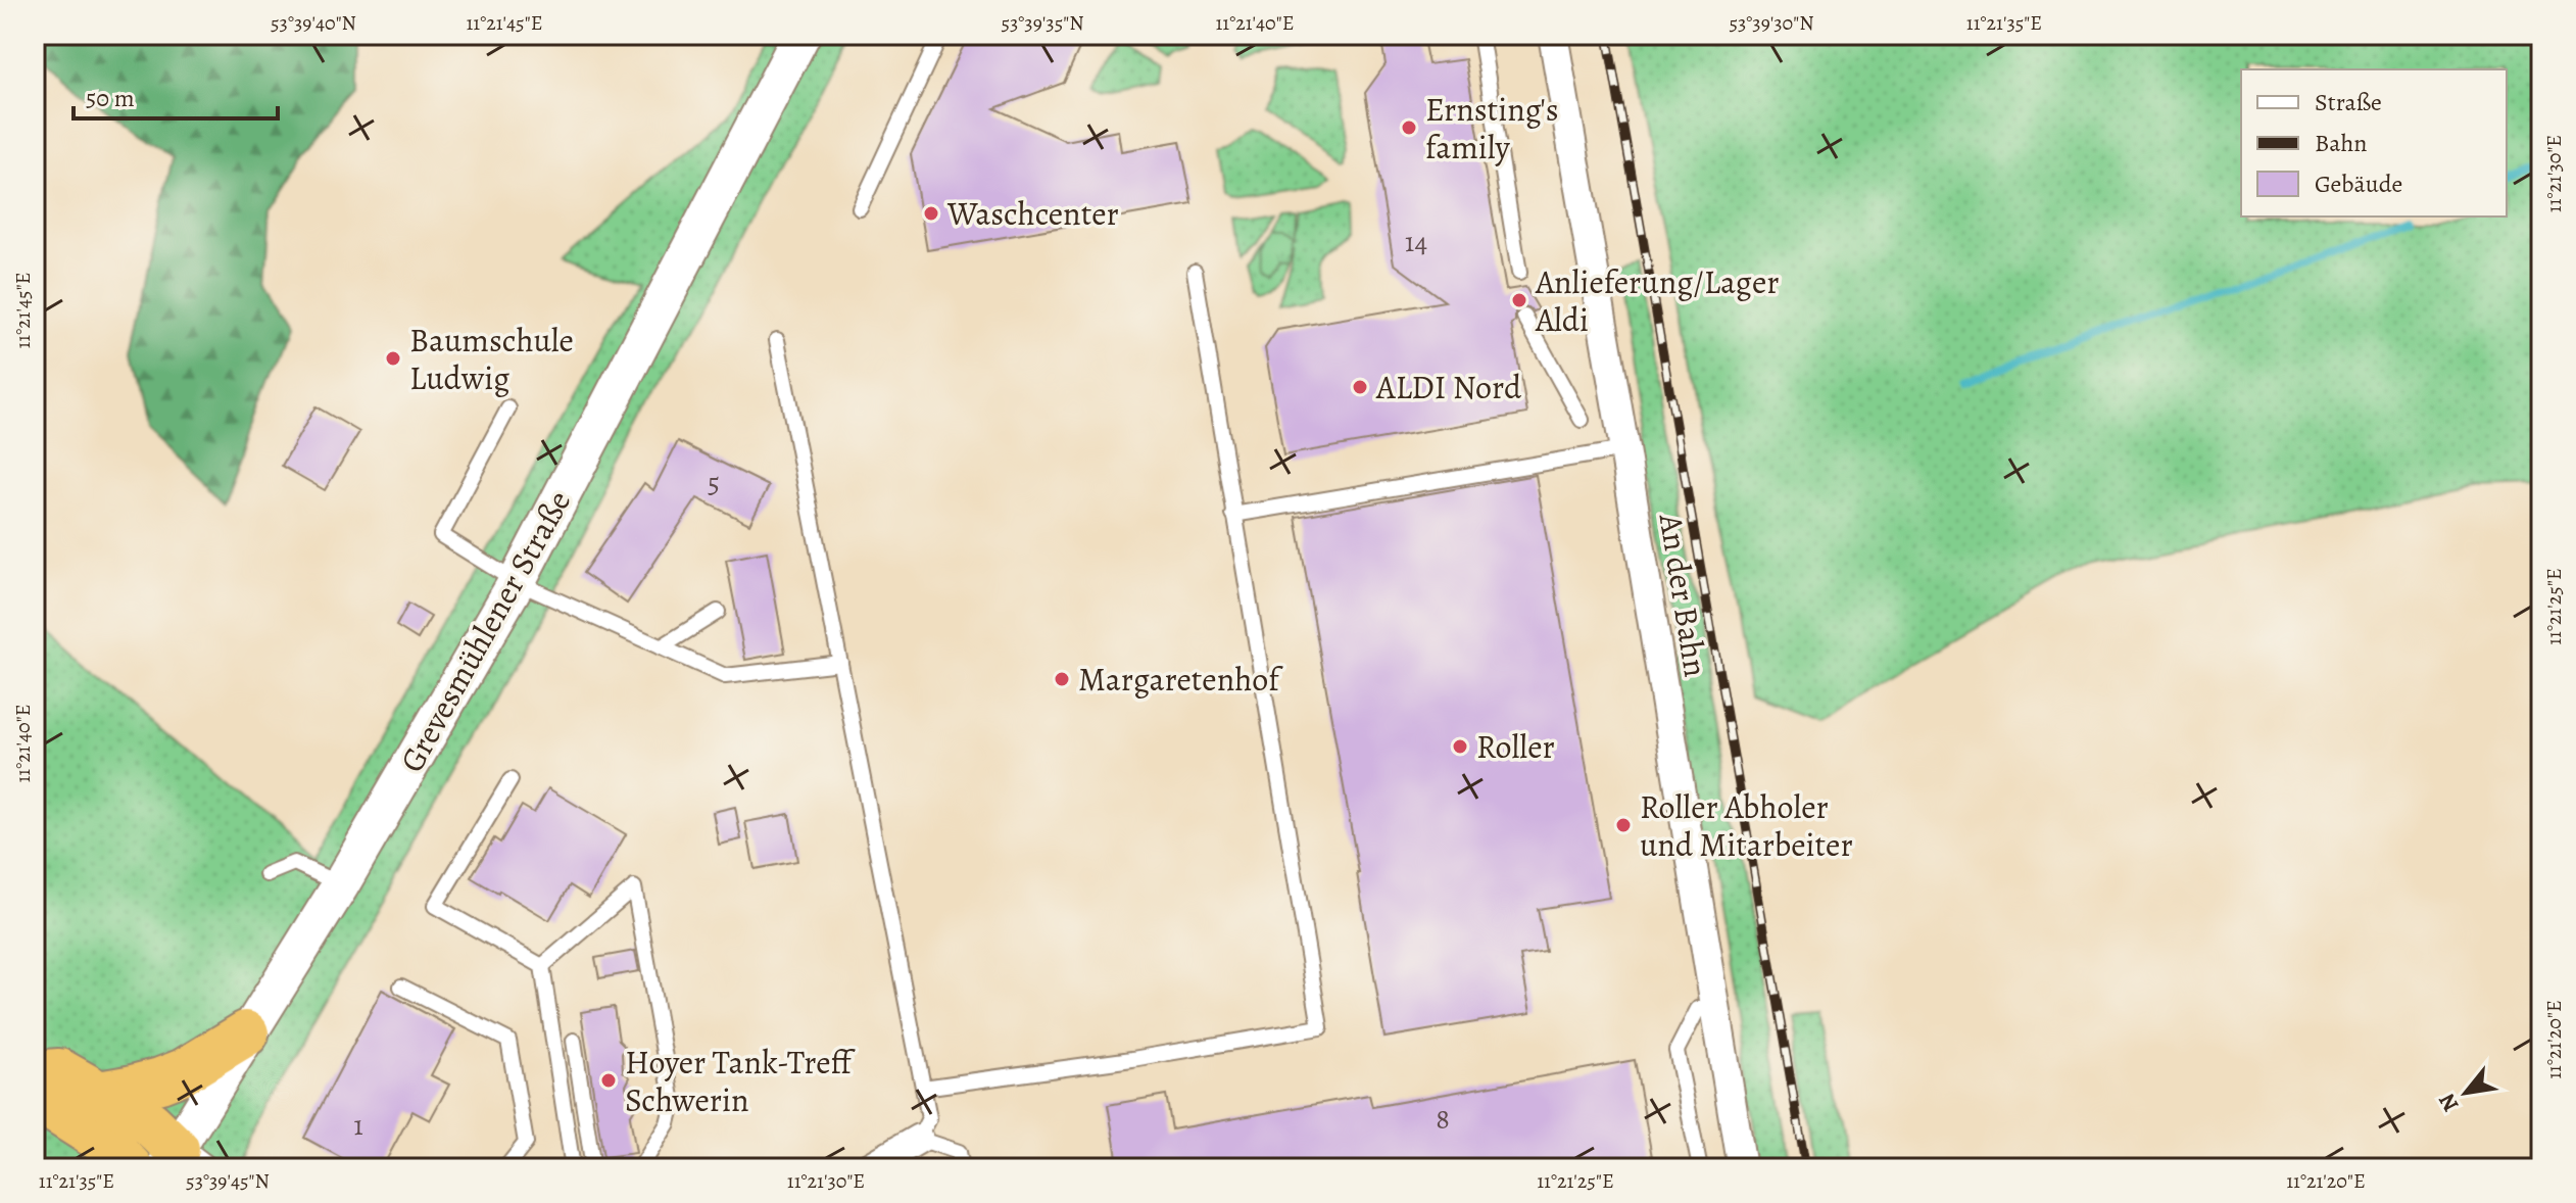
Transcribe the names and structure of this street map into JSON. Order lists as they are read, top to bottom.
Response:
{
  "streets": {
    "street": ["An der Bahn", "Grevesmühlener Straße"]
  },
  "places": [
    "Ernsting's family",
    "Waschcenter",
    "Anlieferung/Lager Aldi",
    "Baumschule Ludwig",
    "ALDI Nord",
    "Margaretenhof",
    "Roller",
    "Roller Abholer und Mitarbeiter",
    "Hoyer Tank-Treff Schwerin"
  ],
  "house_numbers": [
    "14",
    "5",
    "8",
    "1"
  ],
  "legend": ["Straße", "Bahn", "Gebäude"],
  "scale_bar": "50 m",
  "north": "bottom left",
  "coordinates": [
    "53°39'40\"N",
    "11°21'45\"E",
    "53°39'35\"N",
    "11°21'40\"E",
    "53°39'30\"N",
    "11°21'35\"E",
    "11°21'30\"E",
    "11°21'25\"E",
    "11°21'20\"E",
    "53°39'45\"N"
  ]
}
